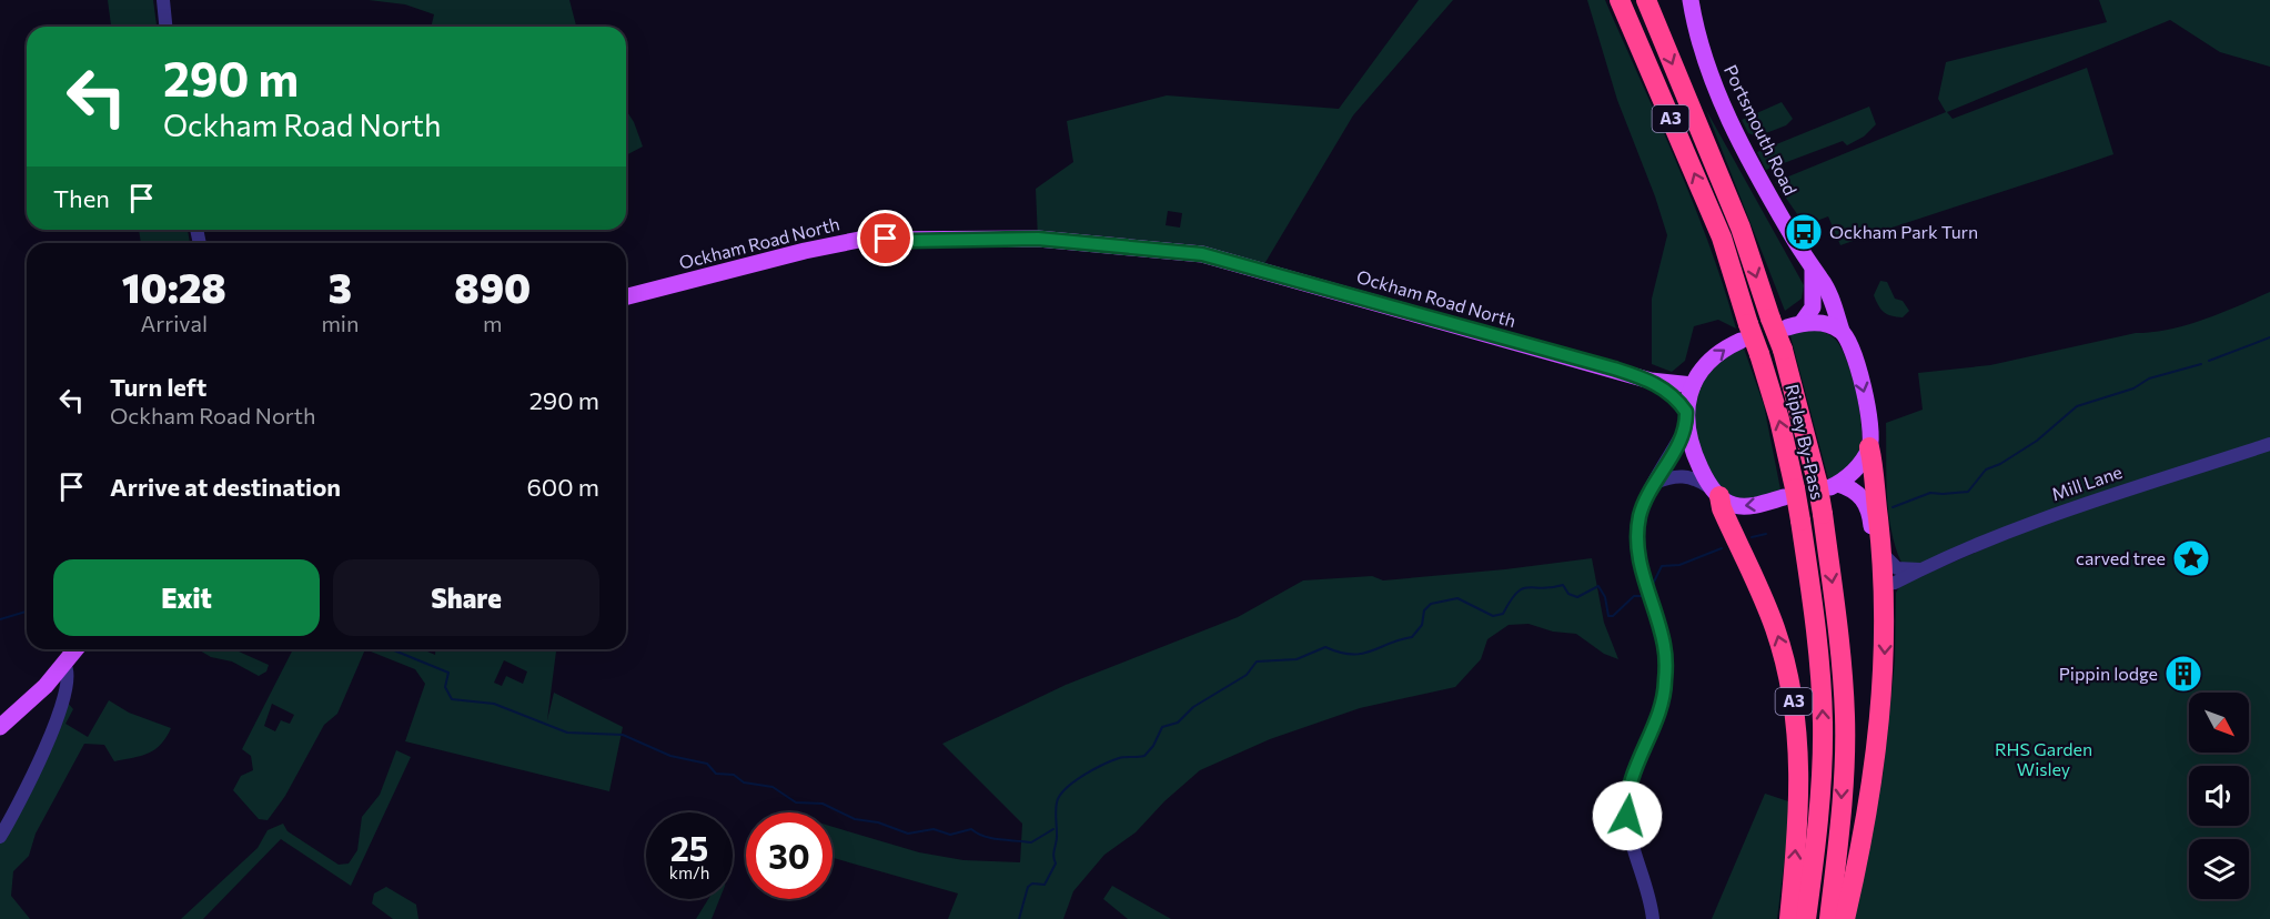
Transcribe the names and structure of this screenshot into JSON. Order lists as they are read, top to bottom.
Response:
{
  "streets": {
    "highway": ["A3", "Ripley By-Pass"],
    "main road": ["Portsmouth Road", "Ockham Road North"],
    "street": ["Mill Lane"]
  },
  "crossings": [
    ["Portsmouth Road", "Ripley By-Pass"]
  ],
  "parks": ["RHS Garden Wisley"],
  "places": {
    "bus stop": ["Ockham Park Turn"],
    "place": ["carved tree"],
    "building": ["Pippin lodge"]
  },
  "north": "bottom right",
  "page": {
    "turn": ["290 m", "Ockham Road North"],
    "then": "Then",
    "eta": [
      "10:28",
      "Arrival",
      "3",
      "min",
      "890",
      "m"
    ],
    "list": [
      {
        "name": "Turn left",
        "note": "Ockham Road North",
        "value": "290 m"
      },
      {
        "name": "Arrive at destination",
        "value": "600 m"
      }
    ],
    "buttons": ["Exit", "Share"],
    "speed": "25 km/h",
    "limit": "30"
  }
}
